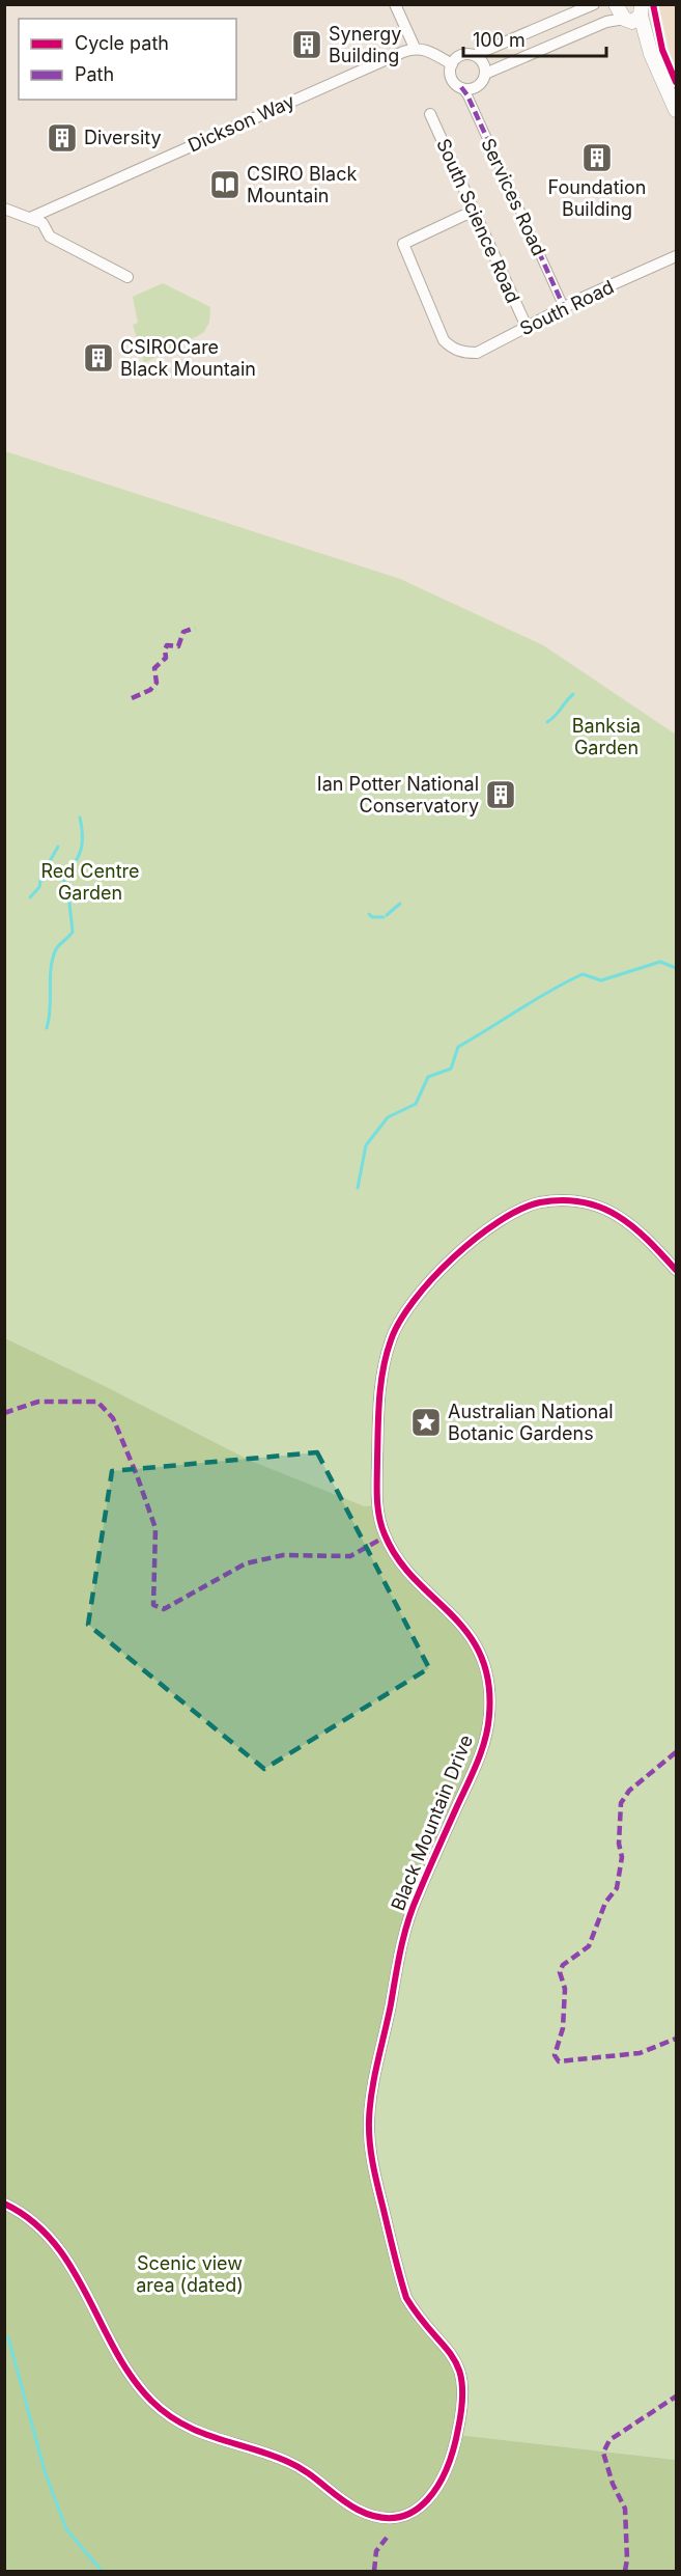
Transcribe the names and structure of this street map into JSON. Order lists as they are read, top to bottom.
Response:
{
  "streets": {
    "street": [
      "Dickson Way",
      "Services Road",
      "South Science Road",
      "South Road",
      "Black Mountain Drive"
    ]
  },
  "crossings": [
    ["Services Road", "South Road"],
    ["South Science Road", "South Road"]
  ],
  "parks": ["Banksia Garden", "Red Centre Garden", "Scenic view area (dated)"],
  "places": {
    "building": [
      "Synergy Building",
      "Diversity",
      "Foundation Building",
      "CSIROCare Black Mountain",
      "Ian Potter National Conservatory"
    ],
    "library": ["CSIRO Black Mountain"],
    "place": ["Australian National Botanic Gardens"]
  },
  "legend": ["Cycle path", "Path"],
  "scale_bar": "100 m"
}
